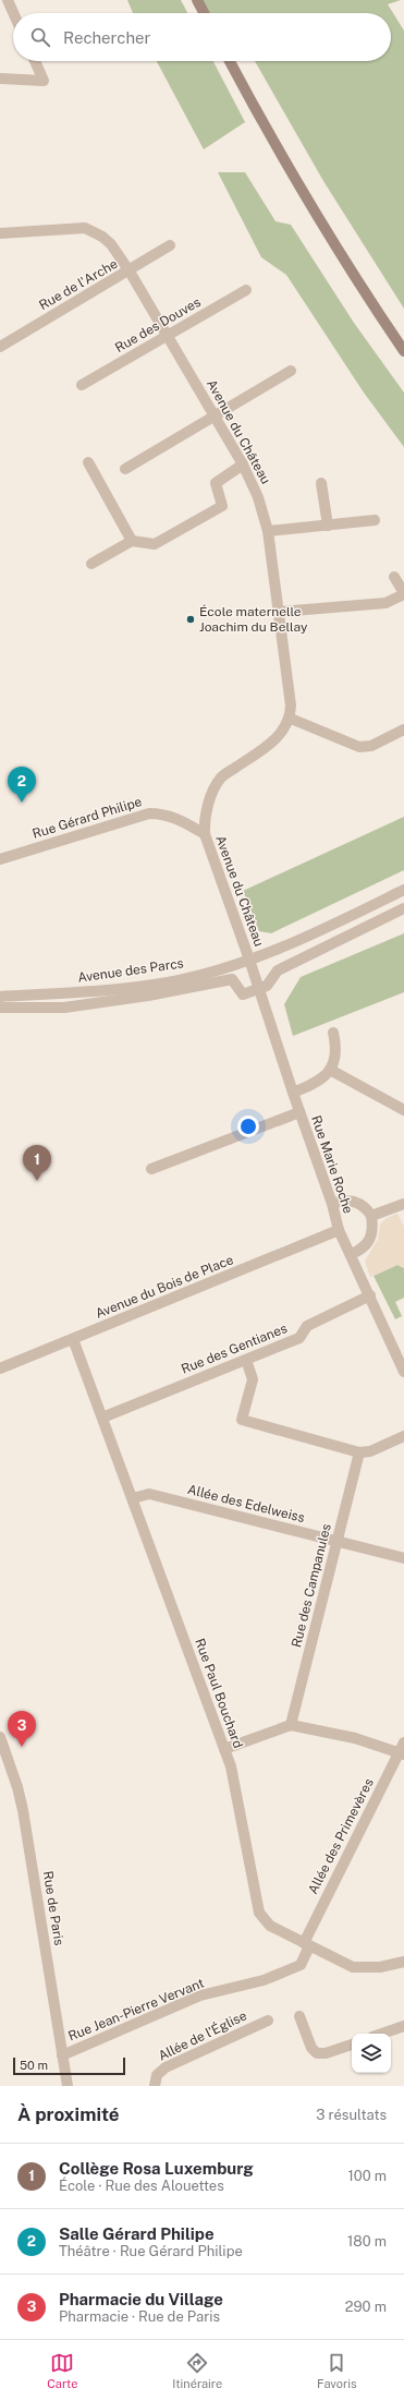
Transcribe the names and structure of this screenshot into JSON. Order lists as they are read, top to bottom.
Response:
{
  "streets": {
    "street": [
      "Rue de l'Arche",
      "Rue des Douves",
      "Avenue du Château",
      "Rue Gérard Philipe",
      "Avenue des Parcs",
      "Rue Marie Roche",
      "Avenue du Bois de Place",
      "Rue des Gentianes",
      "Allée des Edelweiss",
      "Rue des Campanules",
      "Rue Paul Bouchard",
      "Allée des Primevères",
      "Rue de Paris",
      "Rue Jean-Pierre Vervant",
      "Allée de l'Église"
    ]
  },
  "crossings": [
    ["Rue de l'Arche", "Avenue du Château"],
    ["Rue des Douves", "Avenue du Château"],
    ["Avenue du Château", "Rue Gérard Philipe"],
    ["Avenue du Château", "Avenue des Parcs"],
    ["Avenue du Château", "Rue Marie Roche"],
    ["Avenue des Parcs", "Rue Marie Roche"],
    ["Rue Marie Roche", "Avenue du Bois de Place"],
    ["Rue Marie Roche", "Rue des Gentianes"],
    ["Avenue du Bois de Place", "Rue Paul Bouchard"],
    ["Rue des Gentianes", "Rue Paul Bouchard"],
    ["Allée des Edelweiss", "Rue des Campanules"],
    ["Allée des Edelweiss", "Rue Paul Bouchard"],
    ["Rue Paul Bouchard", "Allée des Primevères"],
    ["Rue Paul Bouchard", "Rue Jean-Pierre Vervant"],
    ["Allée des Primevères", "Rue Jean-Pierre Vervant"],
    ["Rue de Paris", "Rue Jean-Pierre Vervant"]
  ],
  "places": ["École maternelle Joachim du Bellay"],
  "scale_bar": "50 m",
  "page": {
    "search": "Rechercher",
    "pins": ["2", "1", "3"],
    "scale": "50 m",
    "heading": ["À proximité", "3 résultats"],
    "list": [
      {
        "mark": "1",
        "name": "Collège Rosa Luxemburg",
        "note": "École · Rue des Alouettes",
        "value": "100 m"
      },
      {
        "mark": "2",
        "name": "Salle Gérard Philipe",
        "note": "Théâtre · Rue Gérard Philipe",
        "value": "180 m"
      },
      {
        "mark": "3",
        "name": "Pharmacie du Village",
        "note": "Pharmacie · Rue de Paris",
        "value": "290 m"
      }
    ],
    "nav": ["Carte", "Itinéraire", "Favoris"]
  }
}
